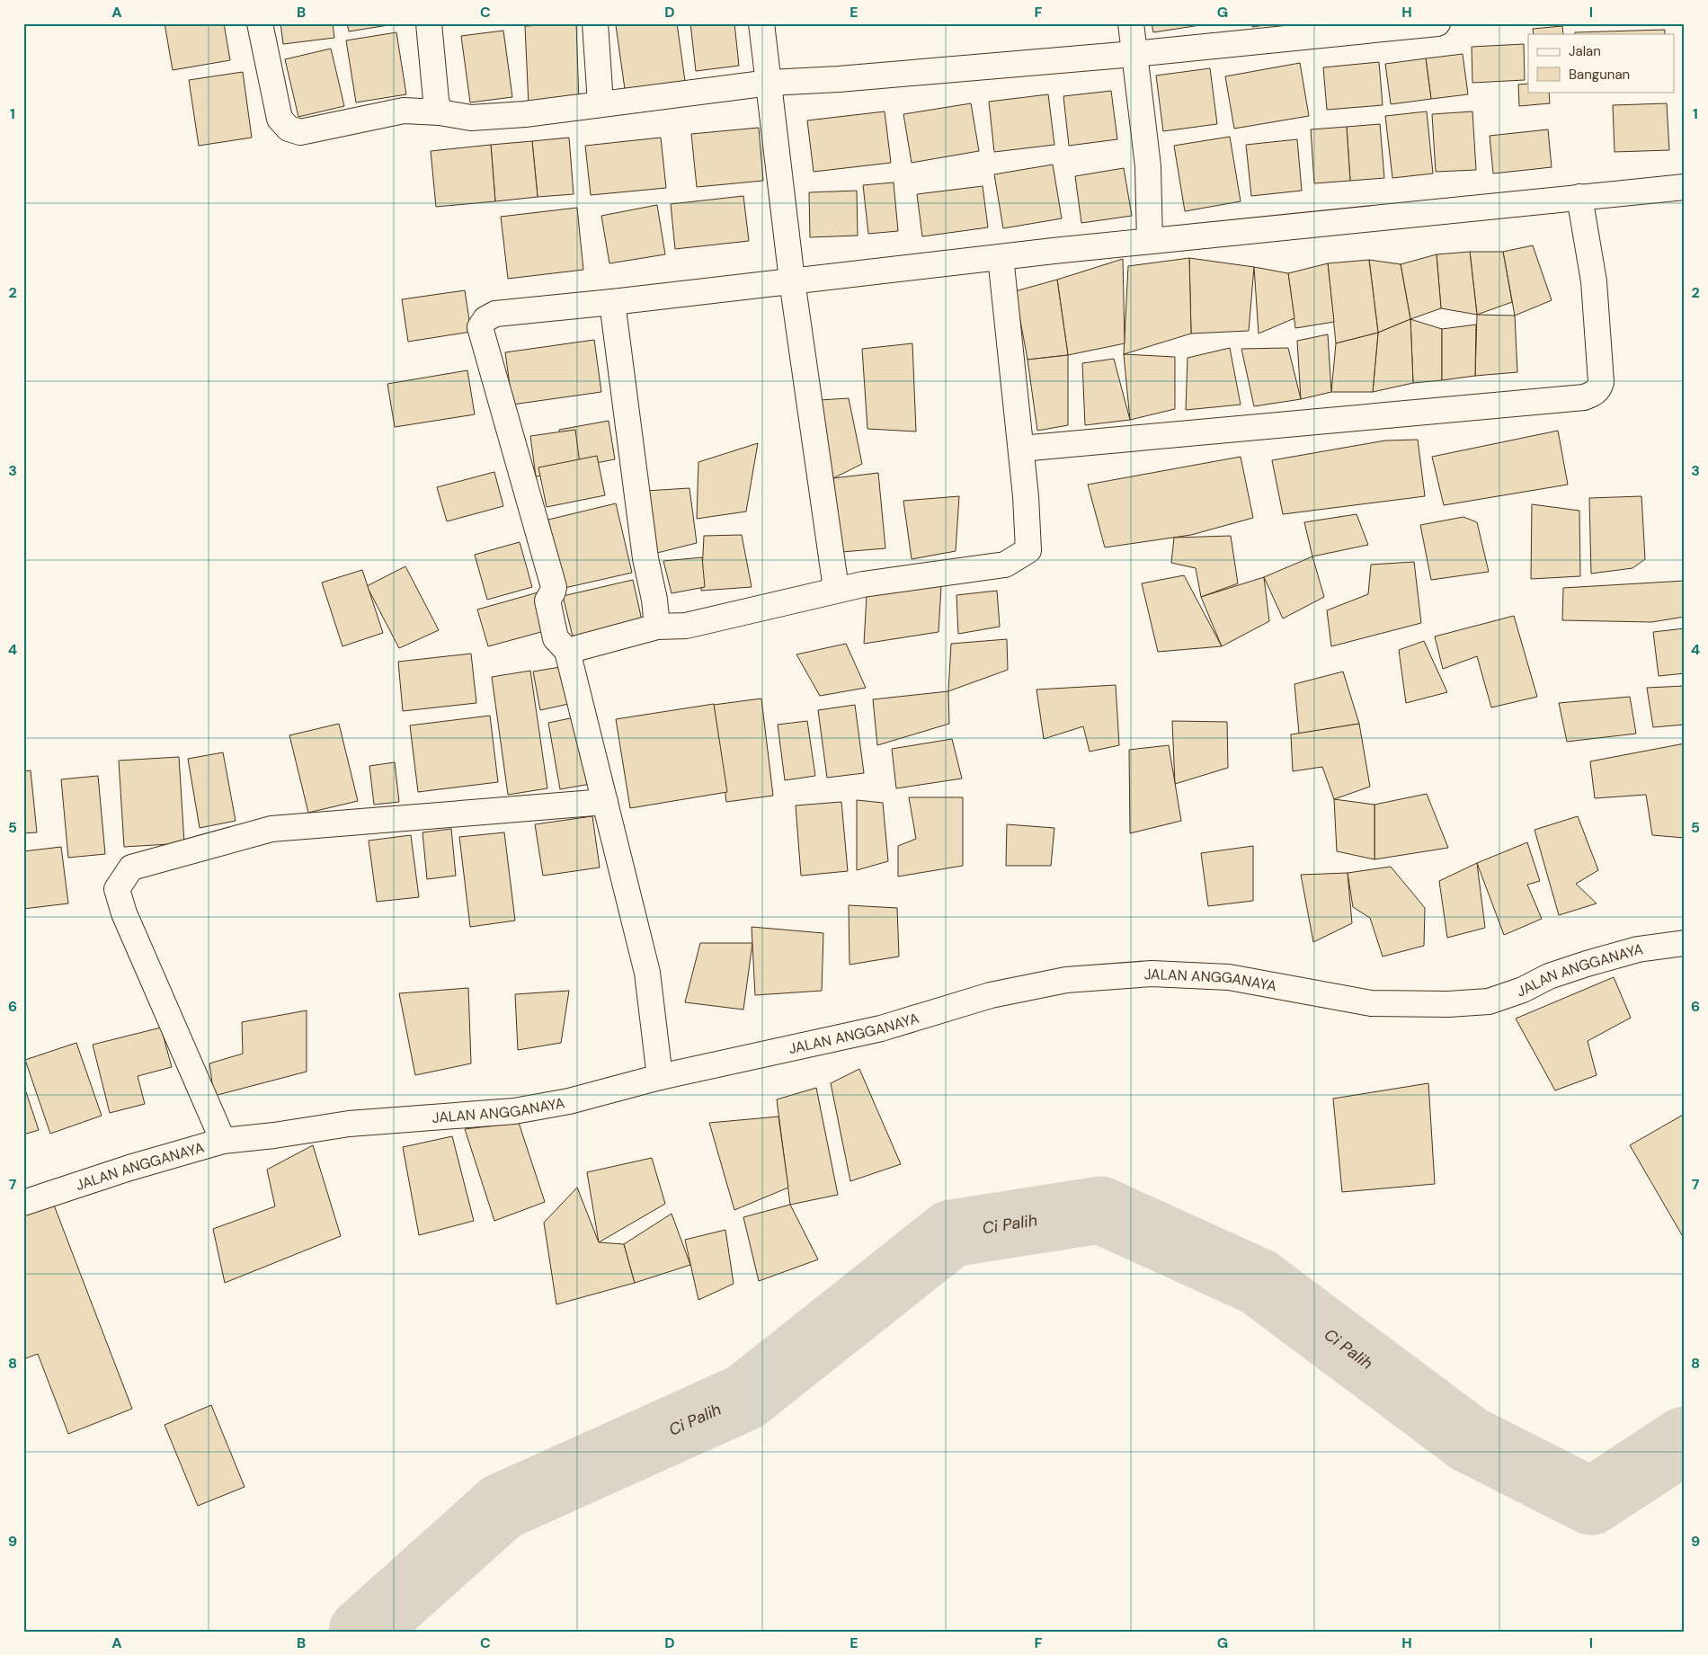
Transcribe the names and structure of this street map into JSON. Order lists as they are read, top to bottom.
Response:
{
  "streets": {
    "street": ["JALAN ANGGANAYA"]
  },
  "water": ["Ci Palih"],
  "legend": ["Jalan", "Bangunan"],
  "grid": {
    "columns": [
      "A",
      "B",
      "C",
      "D",
      "E",
      "F",
      "G",
      "H",
      "I"
    ],
    "rows": [
      "1",
      "2",
      "3",
      "4",
      "5",
      "6",
      "7",
      "8",
      "9"
    ]
  }
}
